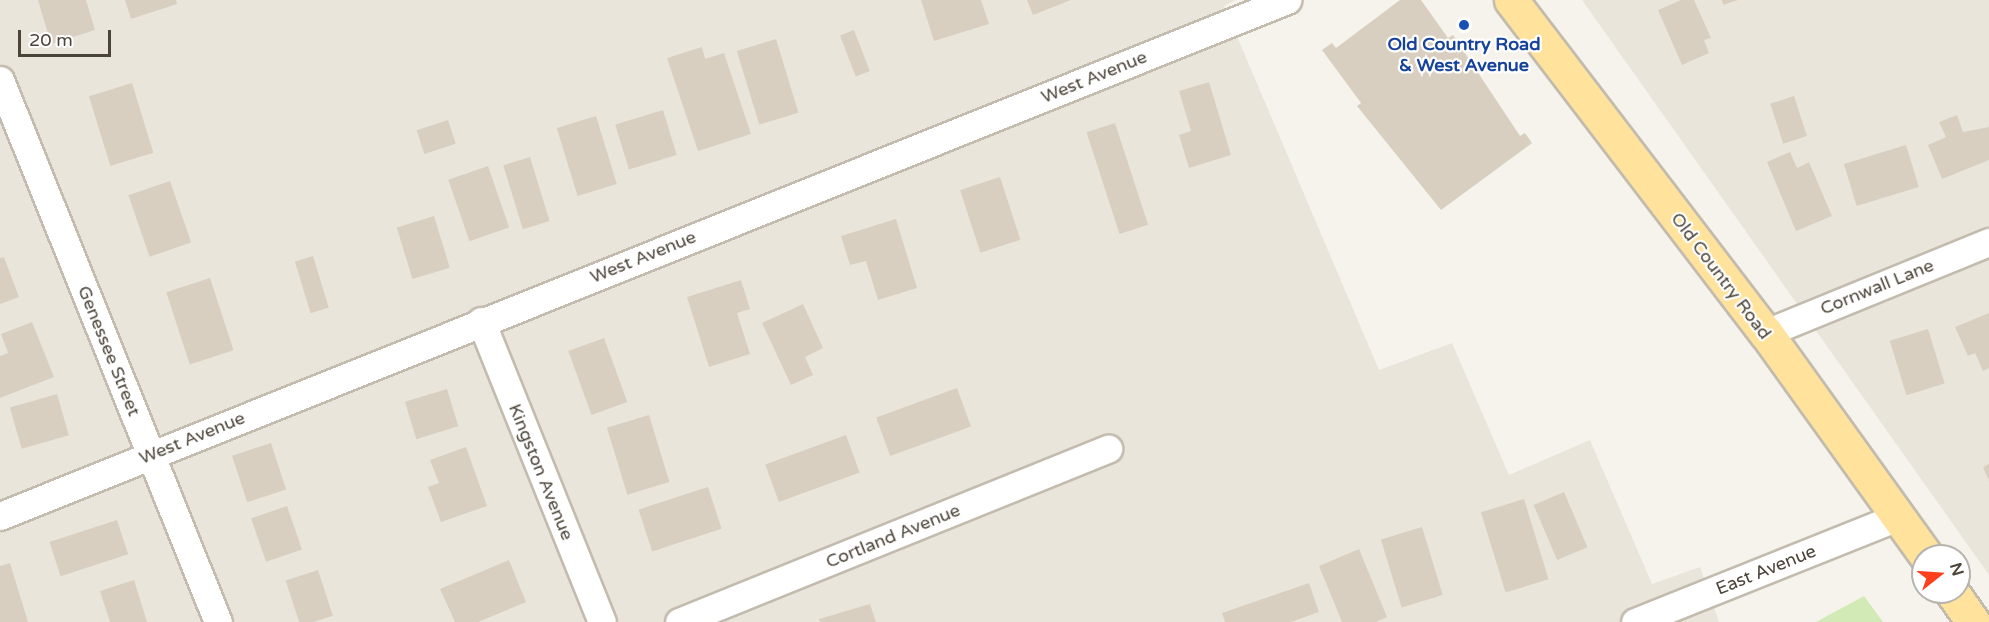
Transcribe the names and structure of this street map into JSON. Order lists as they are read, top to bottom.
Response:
{
  "streets": {
    "main road": ["Old Country Road"],
    "street": [
      "West Avenue",
      "Cornwall Lane",
      "Genessee Street",
      "Kingston Avenue",
      "Cortland Avenue",
      "East Avenue"
    ]
  },
  "crossings": [
    ["West Avenue", "Genessee Street"],
    ["West Avenue", "Kingston Avenue"],
    ["Old Country Road", "Cornwall Lane"],
    ["Old Country Road", "East Avenue"]
  ],
  "places": ["Old Country Road & West Avenue"],
  "scale_bar": "20 m",
  "north": "right"
}
